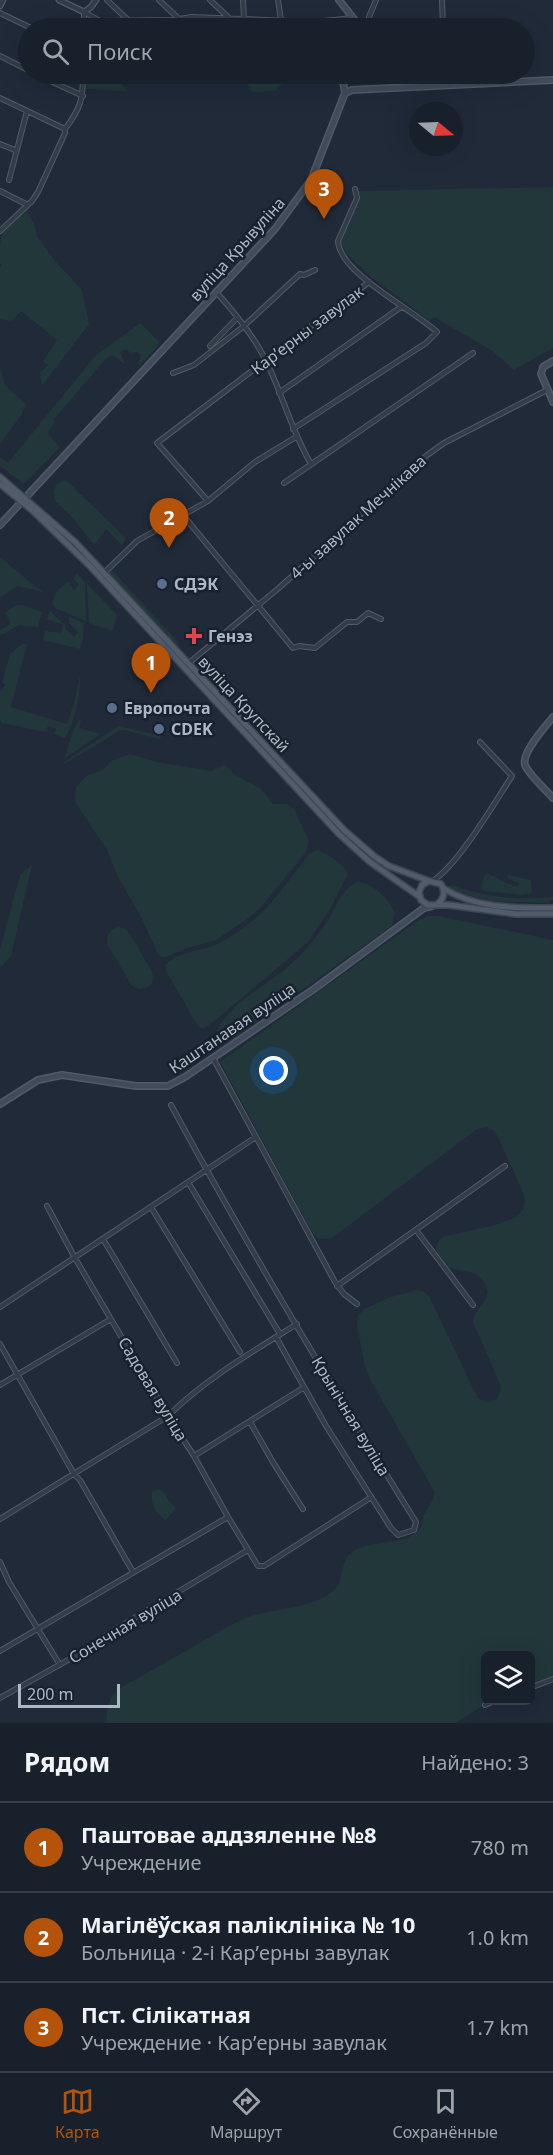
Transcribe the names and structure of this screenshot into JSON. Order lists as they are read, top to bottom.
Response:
{
  "streets": {
    "main road": ["вуліца Крывуліна", "вуліца Крупскай", "Каштанавая вуліца"],
    "street": [
      "Карʼерны завулак",
      "4-ы завулак Мечнікава",
      "Садовая вуліца",
      "Крынічная вуліца",
      "Сонечная вуліца"
    ]
  },
  "crossings": [
    ["вуліца Крывуліна", "вуліца Крупскай"],
    ["4-ы завулак Мечнікава", "вуліца Крупскай"],
    ["Садовая вуліца", "Крынічная вуліца"],
    ["Садовая вуліца", "Сонечная вуліца"]
  ],
  "places": {
    "other": ["СДЭК", "Европочта", "CDEK"],
    "health": ["Генэз"]
  },
  "scale_bar": "200 m",
  "north": "right",
  "page": {
    "search": "Поиск",
    "pins": ["3", "2", "1"],
    "scale": "200 m",
    "heading": ["Рядом", "Найдено: 3"],
    "list": [
      {
        "mark": "1",
        "name": "Паштовае аддзяленне №8",
        "note": "Учреждение",
        "value": "780 m"
      },
      {
        "mark": "2",
        "name": "Магілёўская паліклініка № 10",
        "note": "Больница · 2-і Карʼерны завулак",
        "value": "1.0 km"
      },
      {
        "mark": "3",
        "name": "Пст. Сілікатная",
        "note": "Учреждение · Карʼерны завулак",
        "value": "1.7 km"
      }
    ],
    "nav": ["Карта", "Маршрут", "Сохранённые"]
  }
}
